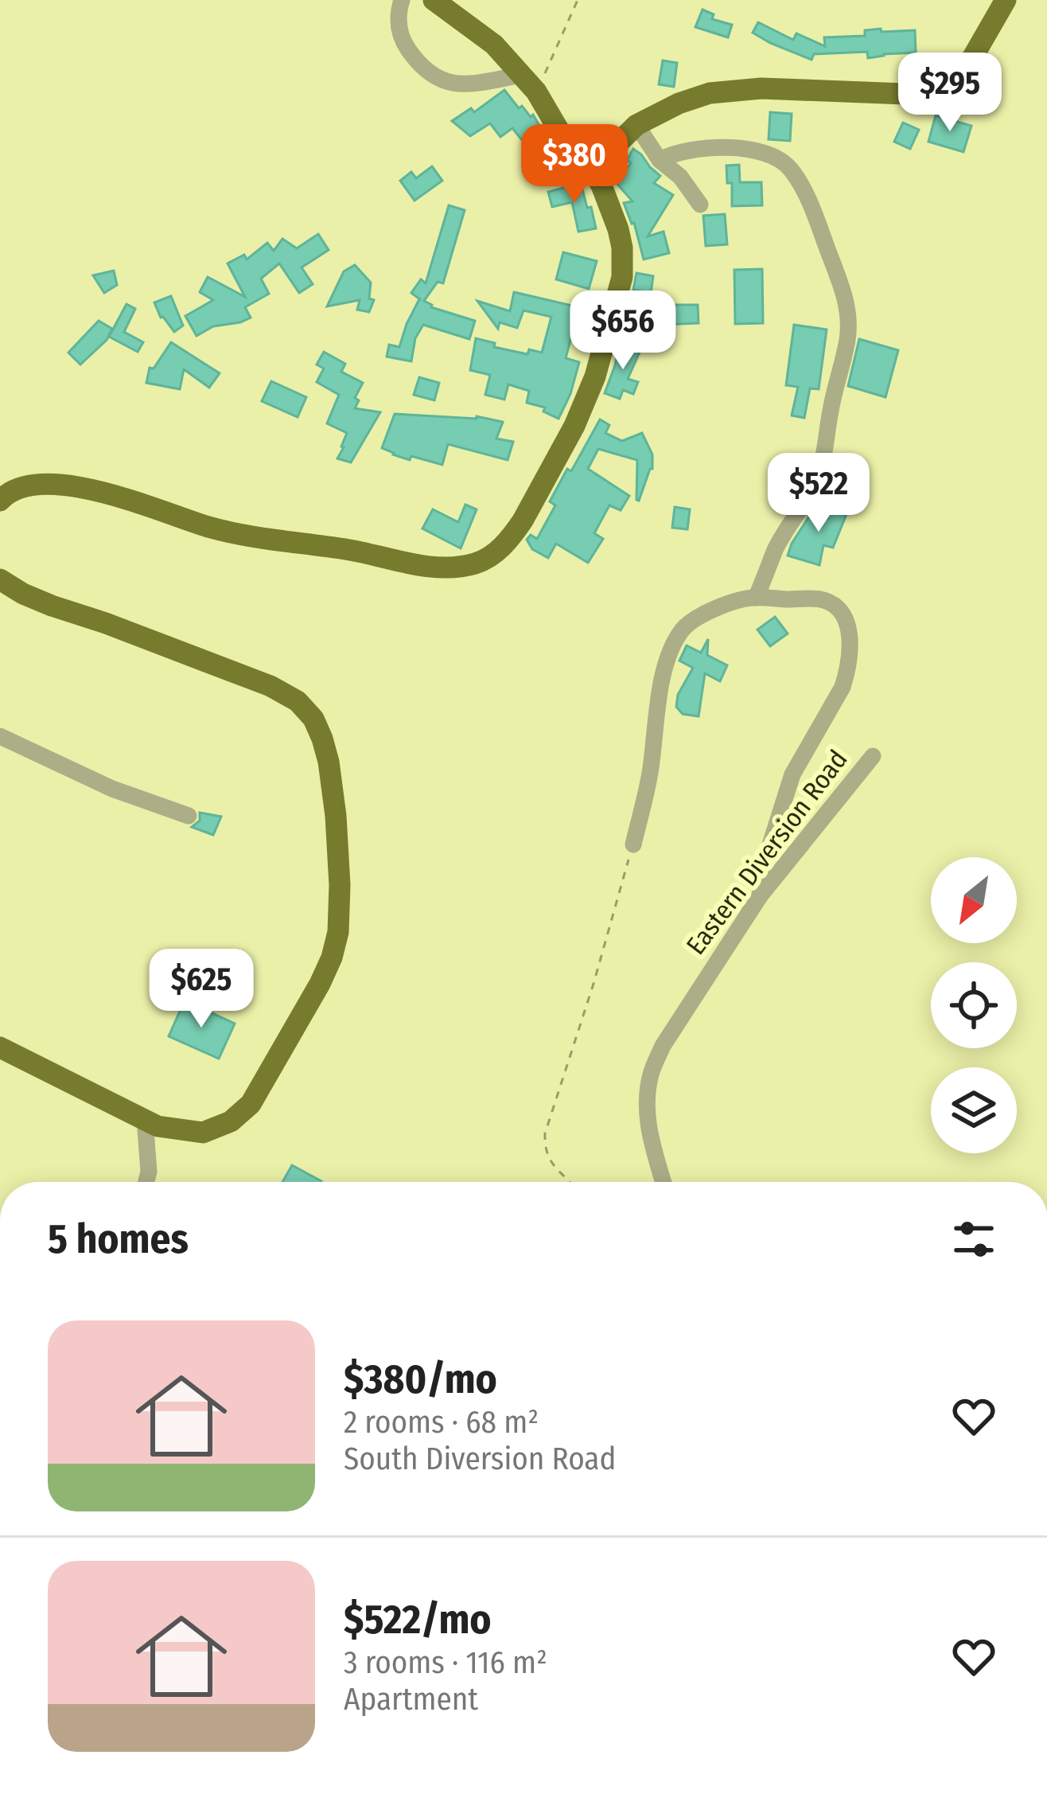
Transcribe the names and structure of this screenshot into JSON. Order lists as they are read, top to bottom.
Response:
{
  "streets": {
    "street": ["Eastern Diversion Road"]
  },
  "north": "bottom left",
  "page": {
    "price": [
      "$295",
      "$380",
      "$656",
      "$522",
      "$625"
    ],
    "heading": "5 homes",
    "list": [
      {
        "name": "$380/mo",
        "note": "2 rooms · 68 m² · South Diversion Road"
      },
      {
        "name": "$522/mo",
        "note": "3 rooms · 116 m² · Apartment"
      }
    ]
  }
}
